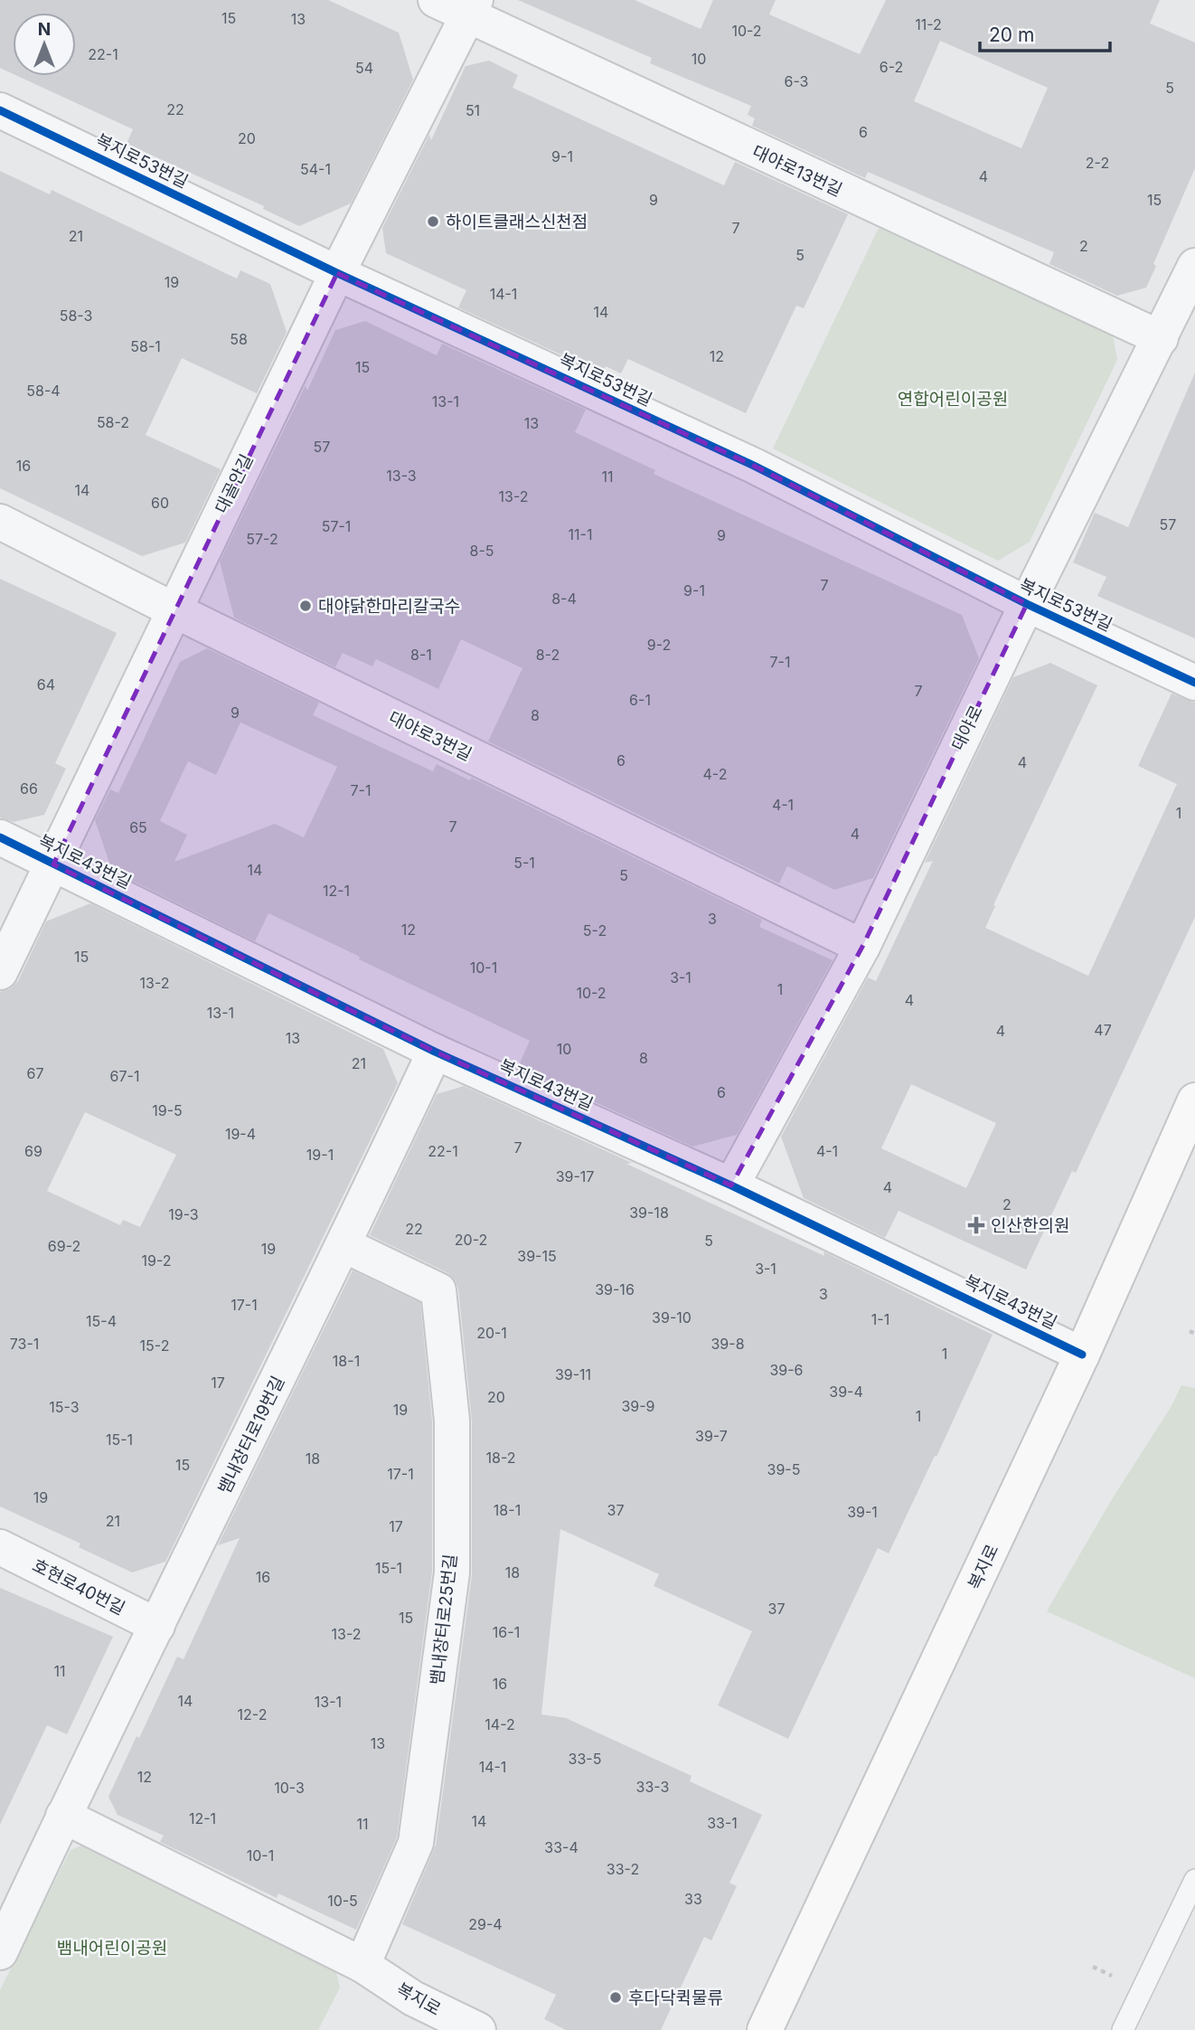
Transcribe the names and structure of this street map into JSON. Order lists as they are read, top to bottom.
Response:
{
  "streets": {
    "street": [
      "복지로53번길",
      "대야로13번길",
      "대골안길",
      "대야로",
      "대야로3번길",
      "복지로43번길",
      "뱀내장터로19번길",
      "복지로",
      "호현로40번길",
      "뱀내장터로25번길"
    ]
  },
  "crossings": [
    ["복지로53번길", "대골안길"],
    ["복지로53번길", "대야로"],
    ["대야로13번길", "대골안길"],
    ["대야로13번길", "대야로"],
    ["대골안길", "대야로3번길"],
    ["대골안길", "복지로43번길"],
    ["대야로", "대야로3번길"],
    ["대야로", "복지로43번길"],
    ["복지로43번길", "뱀내장터로19번길"],
    ["복지로43번길", "복지로"],
    ["뱀내장터로19번길", "호현로40번길"],
    ["뱀내장터로19번길", "뱀내장터로25번길"],
    ["복지로", "뱀내장터로25번길"]
  ],
  "parks": ["연합어린이공원", "뱀내어린이공원"],
  "places": {
    "other": ["하이트클래스신천점", "대야닭한마리칼국수", "후다닥퀵물류"],
    "health": ["인산한의원"]
  },
  "house_numbers": [
    "15",
    "13",
    "11-2",
    "10-2",
    "22-1",
    "10",
    "6-2",
    "54",
    "6-3",
    "5",
    "22",
    "51",
    "6",
    "20",
    "9-1",
    "2-2",
    "54-1",
    "4",
    "9",
    "15",
    "7",
    "21",
    "2",
    "5",
    "19",
    "14-1",
    "14",
    "58-3",
    "58",
    "58-1",
    "12",
    "15",
    "58-4",
    "13-1",
    "58-2",
    "13",
    "57",
    "16",
    "13-3",
    "11",
    "14",
    "13-2",
    "60",
    "57",
    "57-1",
    "11-1",
    "9",
    "57-2",
    "8-5",
    "7",
    "9-1",
    "8-4",
    "9-2",
    "8-1",
    "8-2",
    "7-1",
    "64",
    "7",
    "6-1",
    "9",
    "8",
    "6",
    "4",
    "4-2",
    "66",
    "7-1",
    "4-1",
    "1",
    "7",
    "65",
    "4",
    "5-1",
    "14",
    "5",
    "12-1",
    "3",
    "12",
    "5-2",
    "15",
    "10-1",
    "3-1",
    "13-2",
    "1",
    "10-2",
    "4",
    "13-1",
    "47",
    "4",
    "13",
    "10",
    "8",
    "21",
    "67",
    "67-1",
    "6",
    "19-5",
    "19-4",
    "7",
    "69",
    "22-1",
    "4-1",
    "19-1",
    "39-17",
    "4",
    "2",
    "39-18",
    "19-3",
    "22",
    "20-2",
    "5",
    "69-2",
    "19",
    "39-15",
    "19-2",
    "3-1",
    "39-16",
    "3",
    "17-1",
    "39-10",
    "1-1",
    "15-4",
    "20-1",
    "73-1",
    "39-8",
    "15-2",
    "1",
    "18-1",
    "39-6",
    "39-11",
    "17",
    "39-4",
    "20",
    "39-9",
    "15-3",
    "19",
    "1",
    "39-7",
    "15-1",
    "18-2",
    "18",
    "15",
    "39-5",
    "17-1",
    "19",
    "18-1",
    "37",
    "39-1",
    "21",
    "17",
    "15-1",
    "18",
    "16",
    "37",
    "15",
    "16-1",
    "13-2",
    "11",
    "16",
    "14",
    "13-1",
    "12-2",
    "14-2",
    "13",
    "33-5",
    "14-1",
    "12",
    "33-3",
    "10-3",
    "12-1",
    "14",
    "33-1",
    "11",
    "33-4",
    "10-1",
    "33-2",
    "33",
    "10-5",
    "29-4"
  ],
  "scale_bar": "20 m",
  "north": "top"
}
